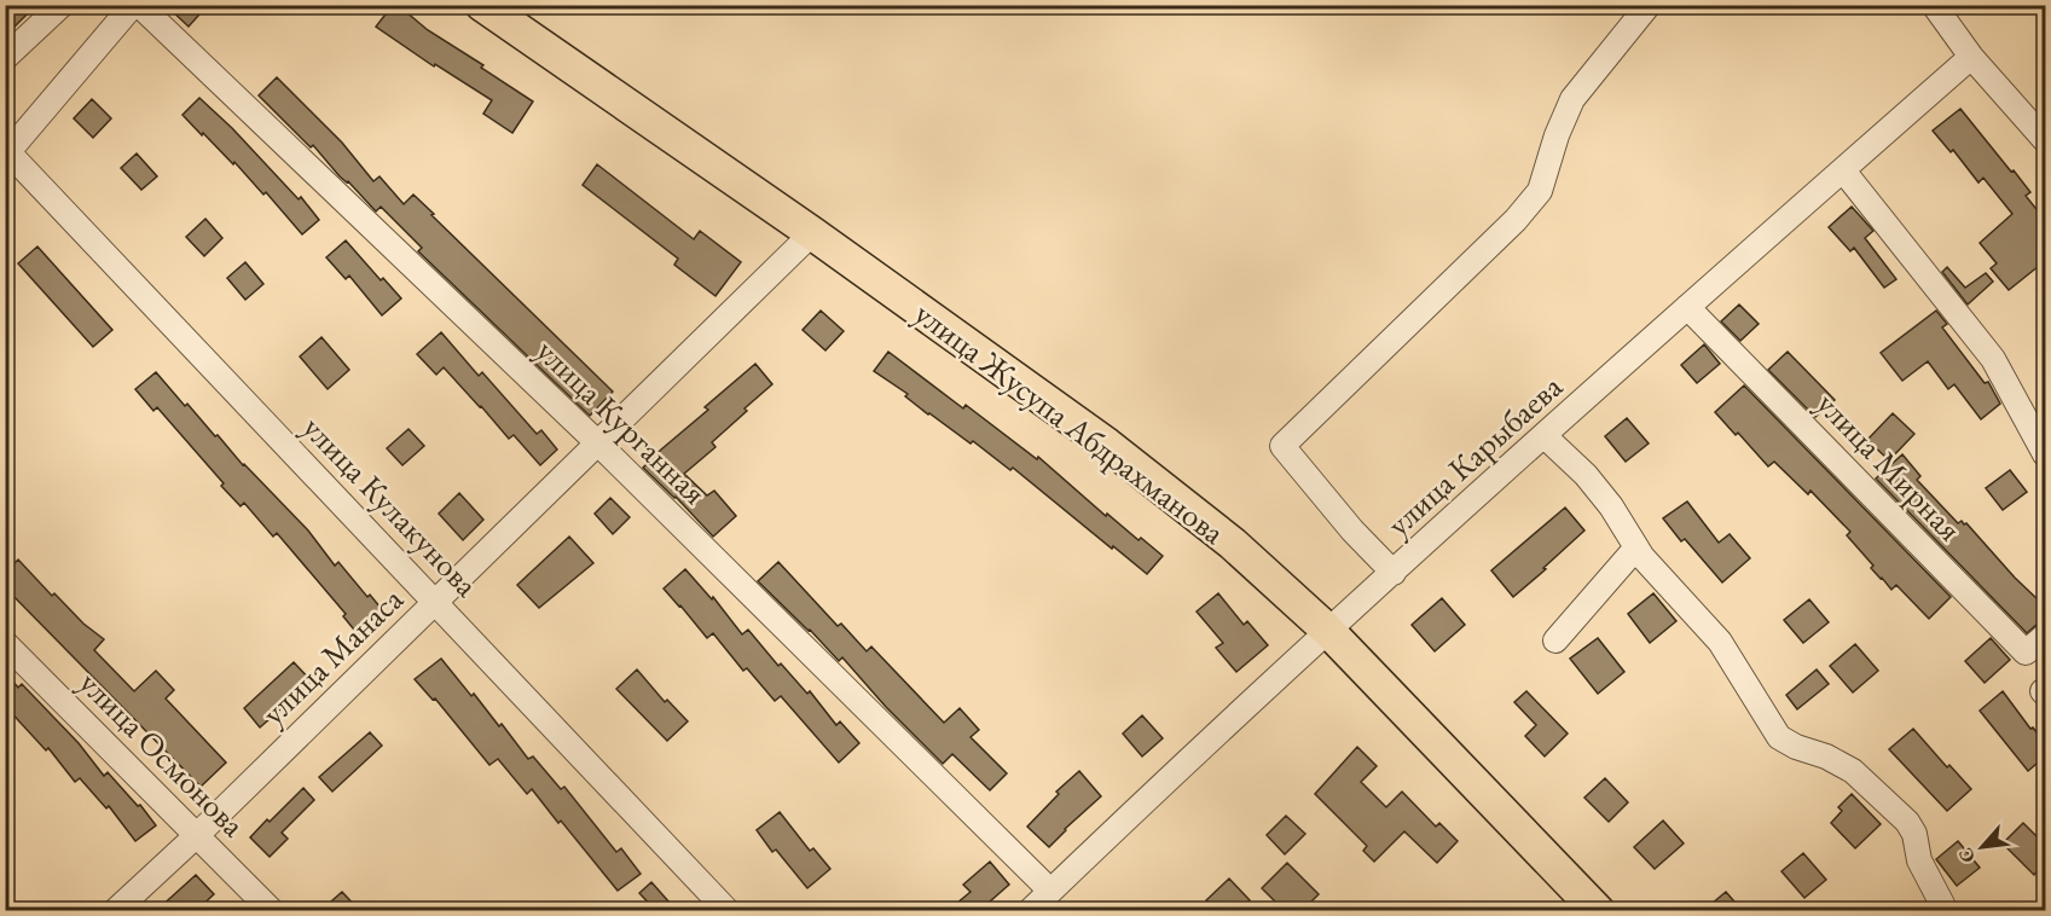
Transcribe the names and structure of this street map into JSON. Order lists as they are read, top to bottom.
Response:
{
  "streets": {
    "highway": ["улица Жусупа Абдрахманова"],
    "street": [
      "улица Курганная",
      "улица Карыбаева",
      "улица Мирная",
      "улица Кулакунова",
      "улица Манаса",
      "улица Осмонова"
    ]
  },
  "crossings": [
    ["улица Курганная", "улица Карыбаева"],
    ["улица Курганная", "улица Манаса"],
    ["улица Жусупа Абдрахманова", "улица Карыбаева"],
    ["улица Жусупа Абдрахманова", "улица Манаса"],
    ["улица Карыбаева", "улица Мирная"],
    ["улица Кулакунова", "улица Манаса"],
    ["улица Манаса", "улица Осмонова"]
  ],
  "north": "bottom left"
}
